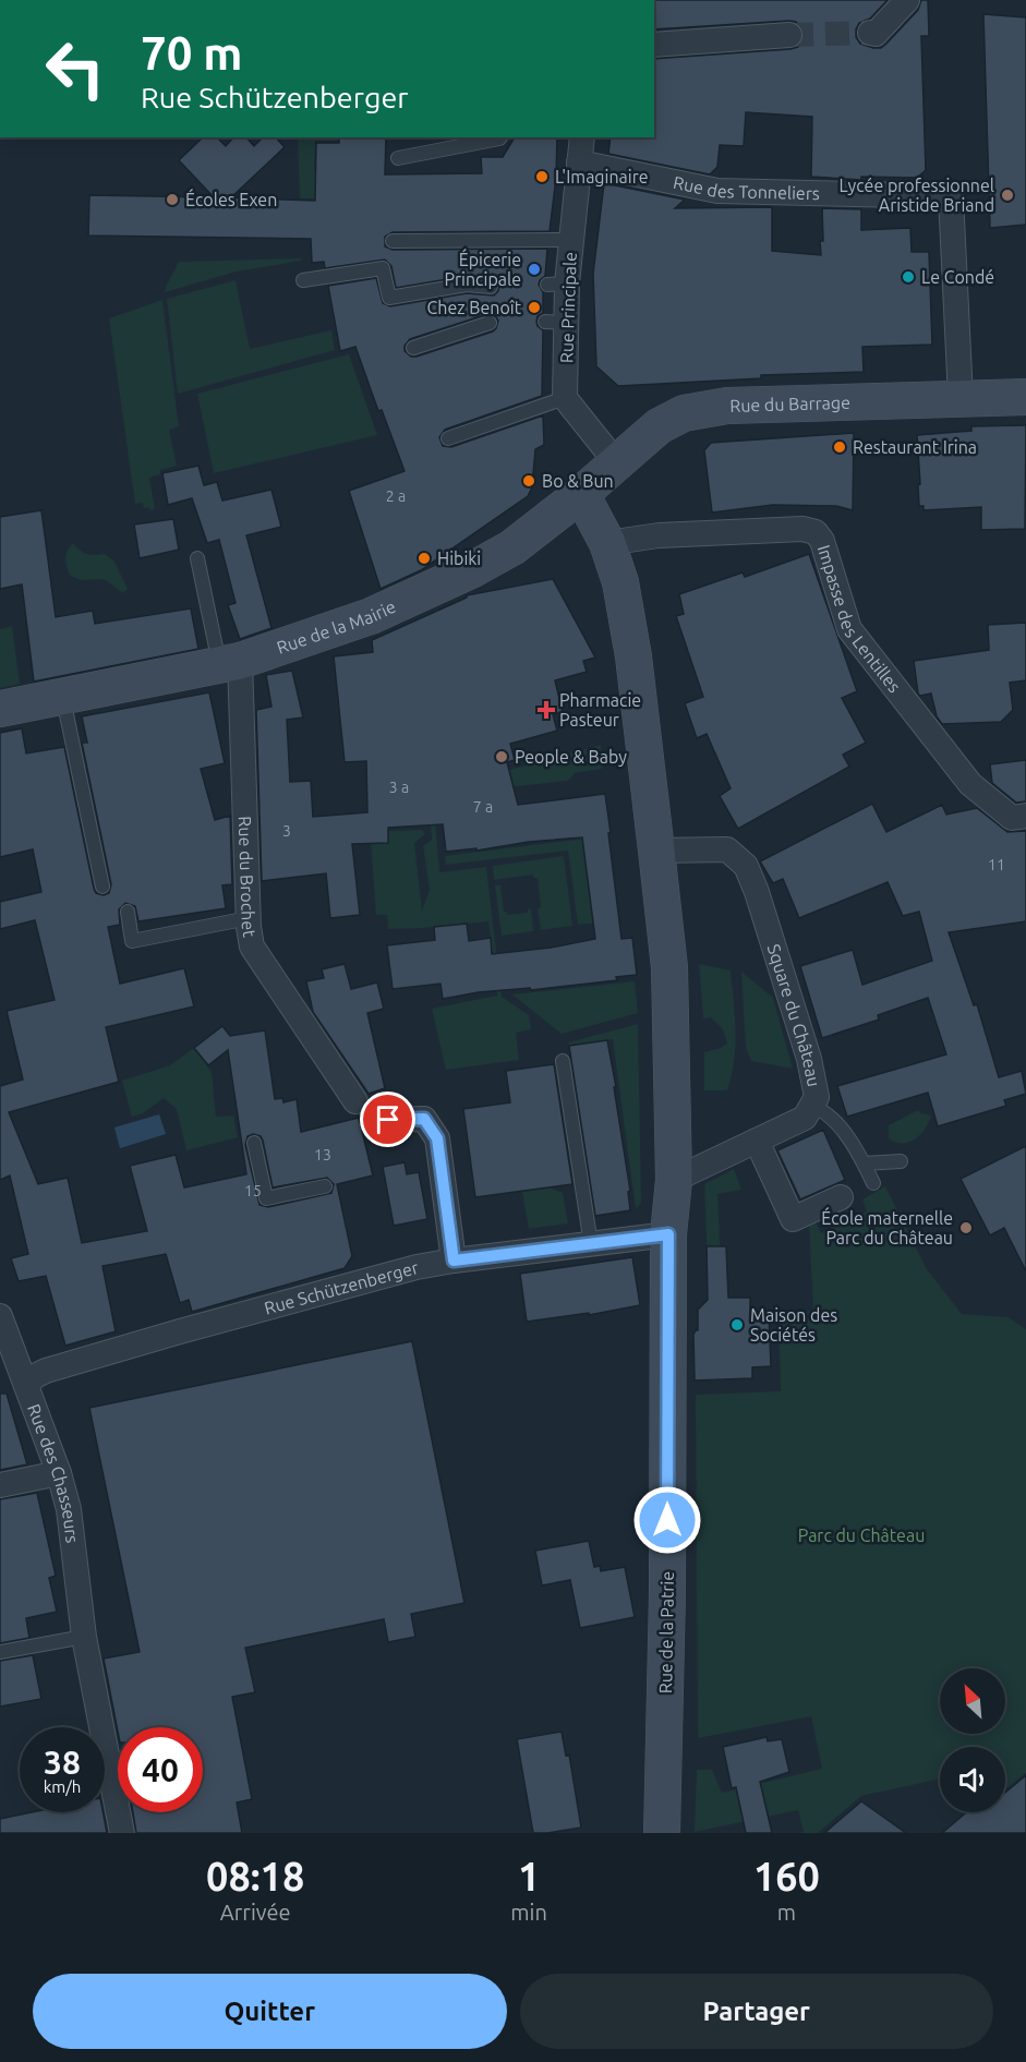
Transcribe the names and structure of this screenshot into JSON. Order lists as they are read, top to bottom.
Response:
{
  "streets": {
    "street": [
      "Rue des Tonneliers",
      "Rue Principale",
      "Rue du Barrage",
      "Impasse des Lentilles",
      "Rue de la Mairie",
      "Rue du Brochet",
      "Square du Château",
      "Rue Schützenberger",
      "Rue des Chasseurs",
      "Rue de la Patrie"
    ]
  },
  "crossings": [
    ["Rue des Tonneliers", "Rue Principale"],
    ["Rue des Tonneliers", "Rue du Barrage"],
    ["Rue du Barrage", "Rue de la Mairie"],
    ["Rue de la Mairie", "Rue du Brochet"],
    ["Rue Schützenberger", "Rue des Chasseurs"],
    ["Rue Schützenberger", "Rue de la Patrie"]
  ],
  "parks": ["Parc du Château"],
  "places": {
    "other": [
      "L'Imaginaire",
      "Lycée professionnel Aristide Briand",
      "Écoles Exen",
      "Épicerie Principale",
      "Le Condé",
      "Chez Benoît",
      "Restaurant Irina",
      "Bo & Bun",
      "Hibiki",
      "People & Baby",
      "École maternelle Parc du Château",
      "Maison des Sociétés"
    ],
    "health": ["Pharmacie Pasteur"]
  },
  "house_numbers": [
    "2 a",
    "3 a",
    "7 a",
    "3",
    "11",
    "13",
    "15"
  ],
  "north": "top left",
  "page": {
    "turn": ["70 m", "Rue Schützenberger"],
    "speed": "38 km/h",
    "limit": "40",
    "eta": [
      "08:18",
      "Arrivée",
      "1",
      "min",
      "160",
      "m"
    ],
    "buttons": ["Quitter", "Partager"]
  }
}
